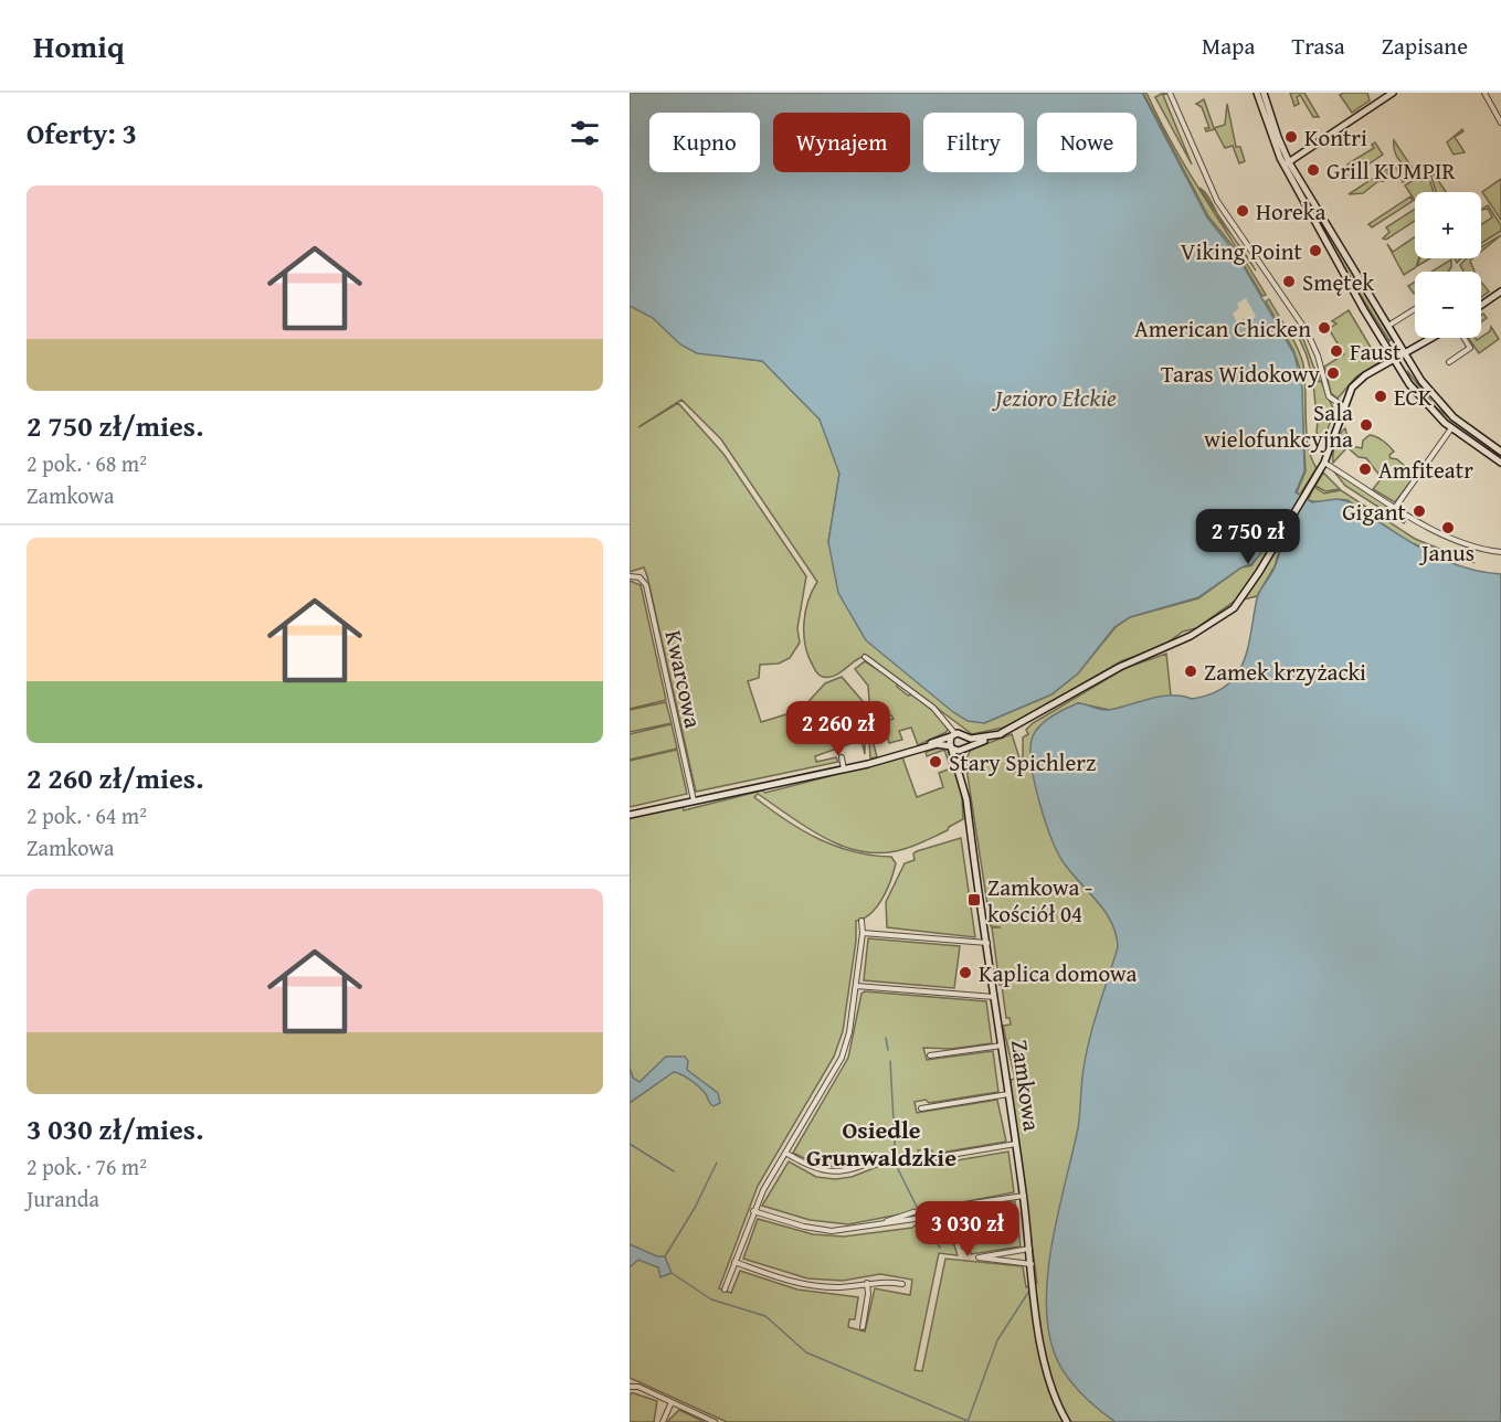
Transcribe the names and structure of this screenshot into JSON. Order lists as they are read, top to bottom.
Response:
{
  "streets": {
    "street": ["Kwarcowa", "Zamkowa"]
  },
  "districts": ["Osiedle Grunwaldzkie"],
  "water": ["Jezioro Ełckie"],
  "places": {
    "other": [
      "Kontri",
      "Grill KUMPIR",
      "Horeka",
      "Viking Point",
      "Smętek",
      "American Chicken",
      "Faust",
      "Taras Widokowy",
      "ECK",
      "Sala wielofunkcyjna",
      "Amfiteatr",
      "Gigant",
      "Janus",
      "Zamek krzyżacki",
      "Stary Spichlerz",
      "Kaplica domowa"
    ],
    "transit": ["Zamkowa - kościół 04"]
  },
  "page": {
    "header": "Homiq",
    "nav": ["Mapa", "Trasa", "Zapisane"],
    "heading": "Oferty: 3",
    "chip": [
      "Kupno",
      "Wynajem",
      "Filtry",
      "Nowe"
    ],
    "list": [
      {
        "name": "2 750 zł/mies.",
        "note": "2 pok. · 68 m² · Zamkowa"
      },
      {
        "name": "2 260 zł/mies.",
        "note": "2 pok. · 64 m² · Zamkowa"
      },
      {
        "name": "3 030 zł/mies.",
        "note": "2 pok. · 76 m² · Juranda"
      }
    ],
    "map_buttons": ["+", "−"],
    "price": ["2 750 zł", "2 260 zł", "3 030 zł"]
  }
}
